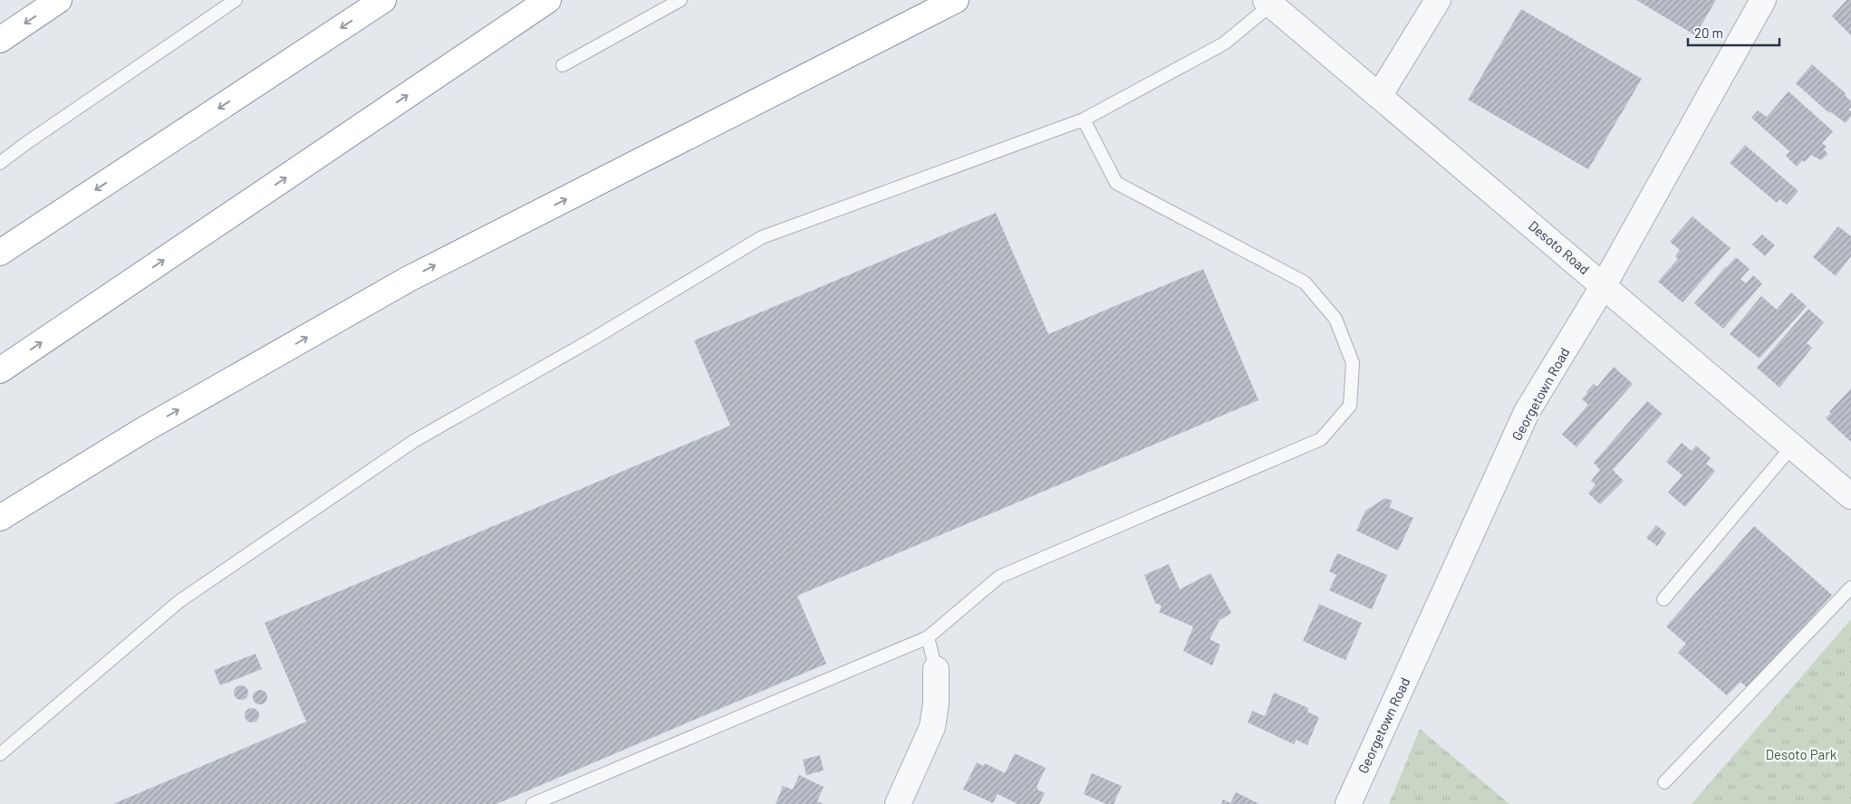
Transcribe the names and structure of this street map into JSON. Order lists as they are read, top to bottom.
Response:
{
  "streets": {
    "street": ["Desoto Road", "Georgetown Road"]
  },
  "crossings": [
    ["Desoto Road", "Georgetown Road"]
  ],
  "parks": ["Desoto Park"],
  "scale_bar": "20 m"
}
